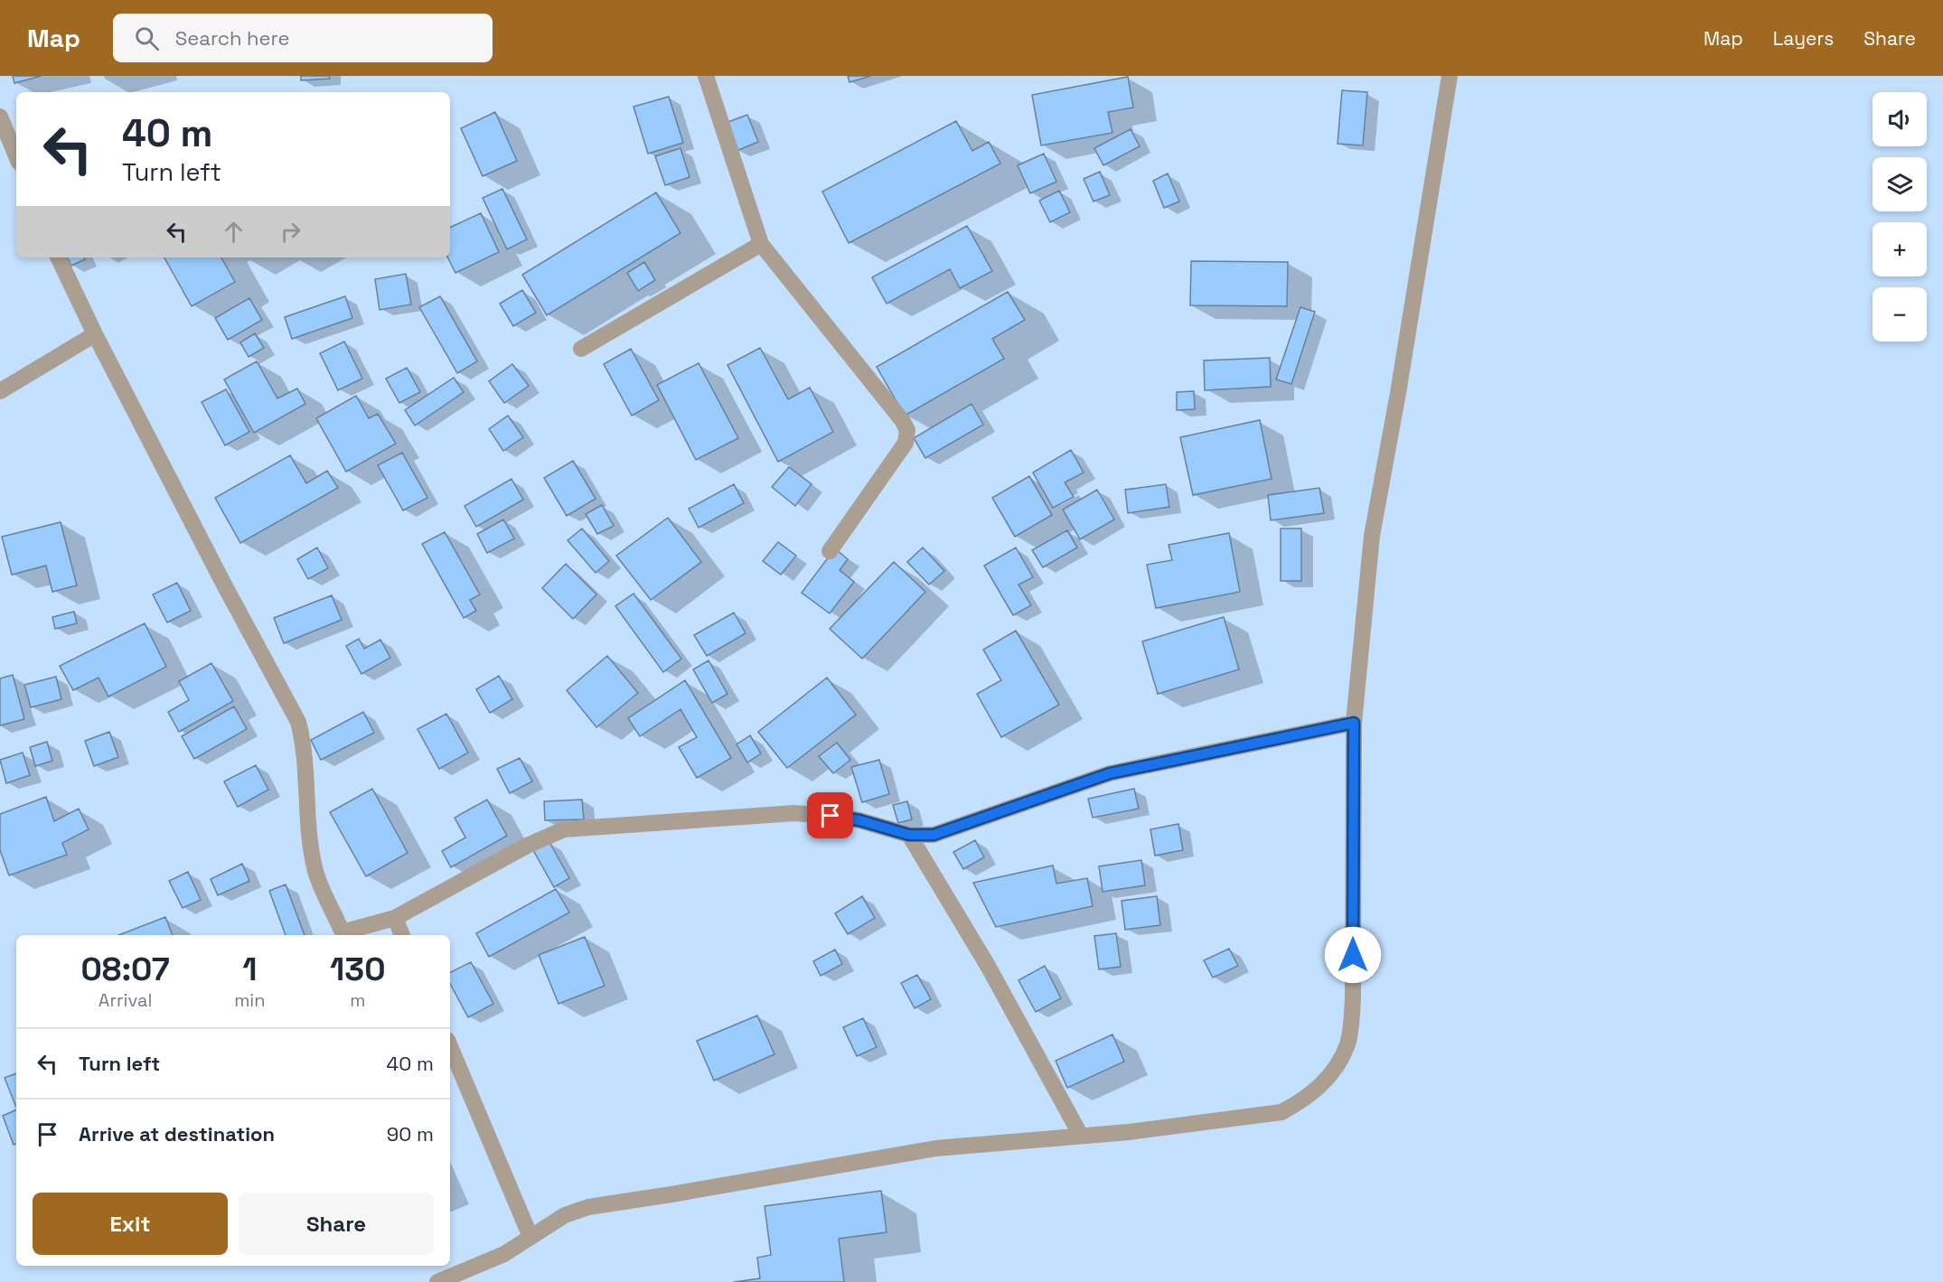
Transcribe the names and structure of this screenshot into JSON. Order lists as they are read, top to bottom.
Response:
{
  "page": {
    "header": "Map",
    "search": "Search here",
    "nav": ["Map", "Layers", "Share"],
    "map_buttons": ["+", "−"],
    "turn": ["40 m", "Turn left"],
    "eta": [
      "08:07",
      "Arrival",
      "1",
      "min",
      "130",
      "m"
    ],
    "list": [
      {
        "name": "Turn left",
        "value": "40 m"
      },
      {
        "name": "Arrive at destination",
        "value": "90 m"
      }
    ],
    "buttons": ["Exit", "Share"]
  }
}
